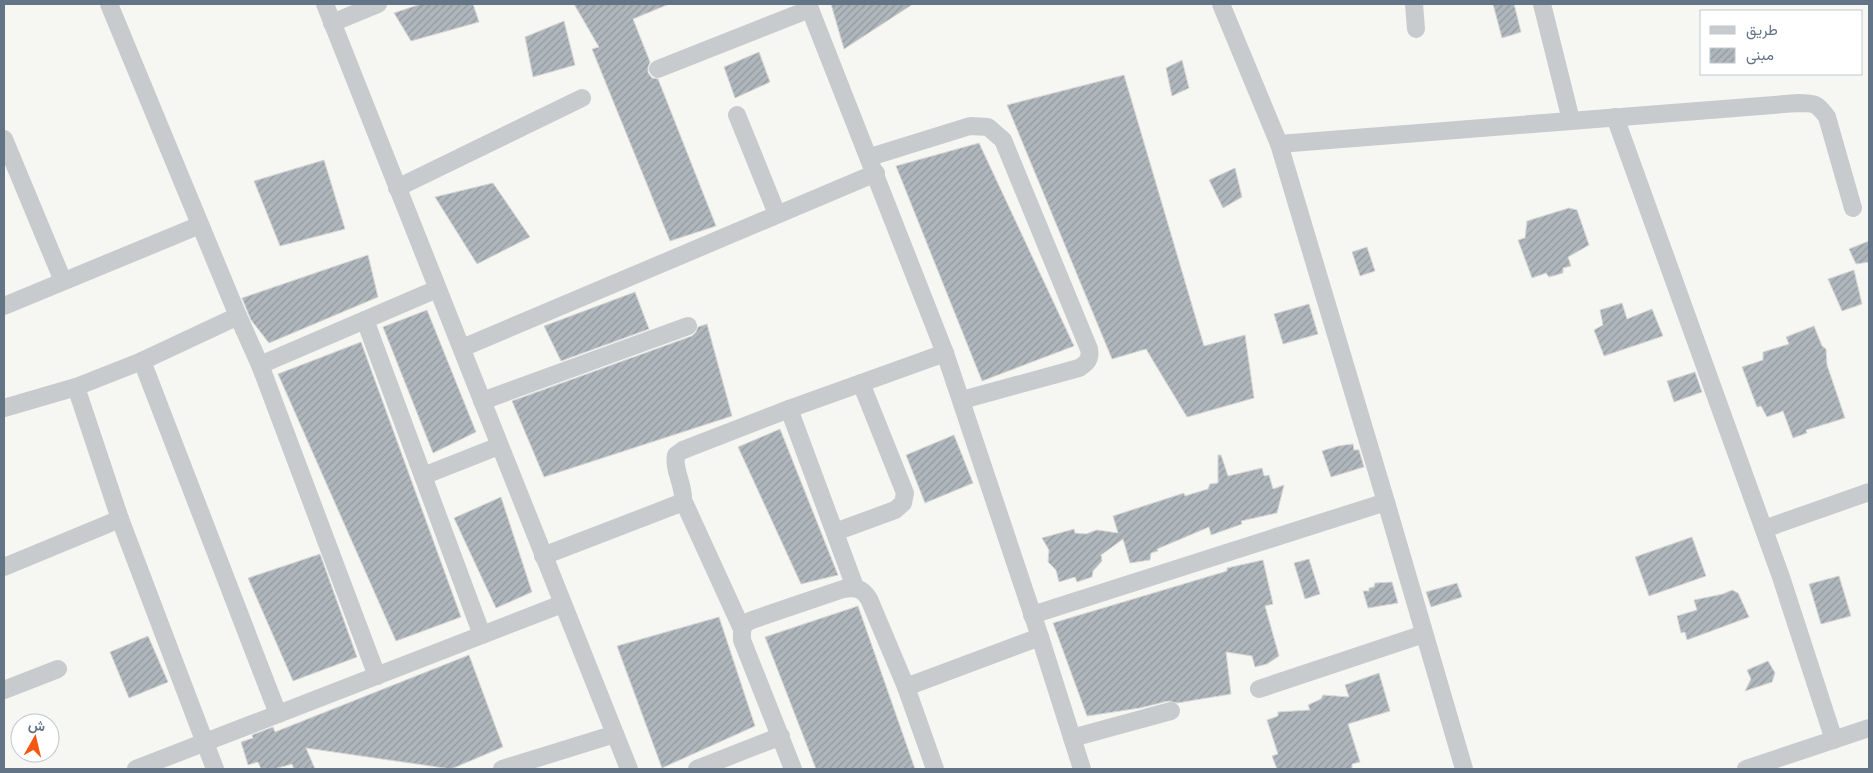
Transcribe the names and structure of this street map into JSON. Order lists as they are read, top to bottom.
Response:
{
  "legend": ["طريق", "مبنى"],
  "north": "top"
}
